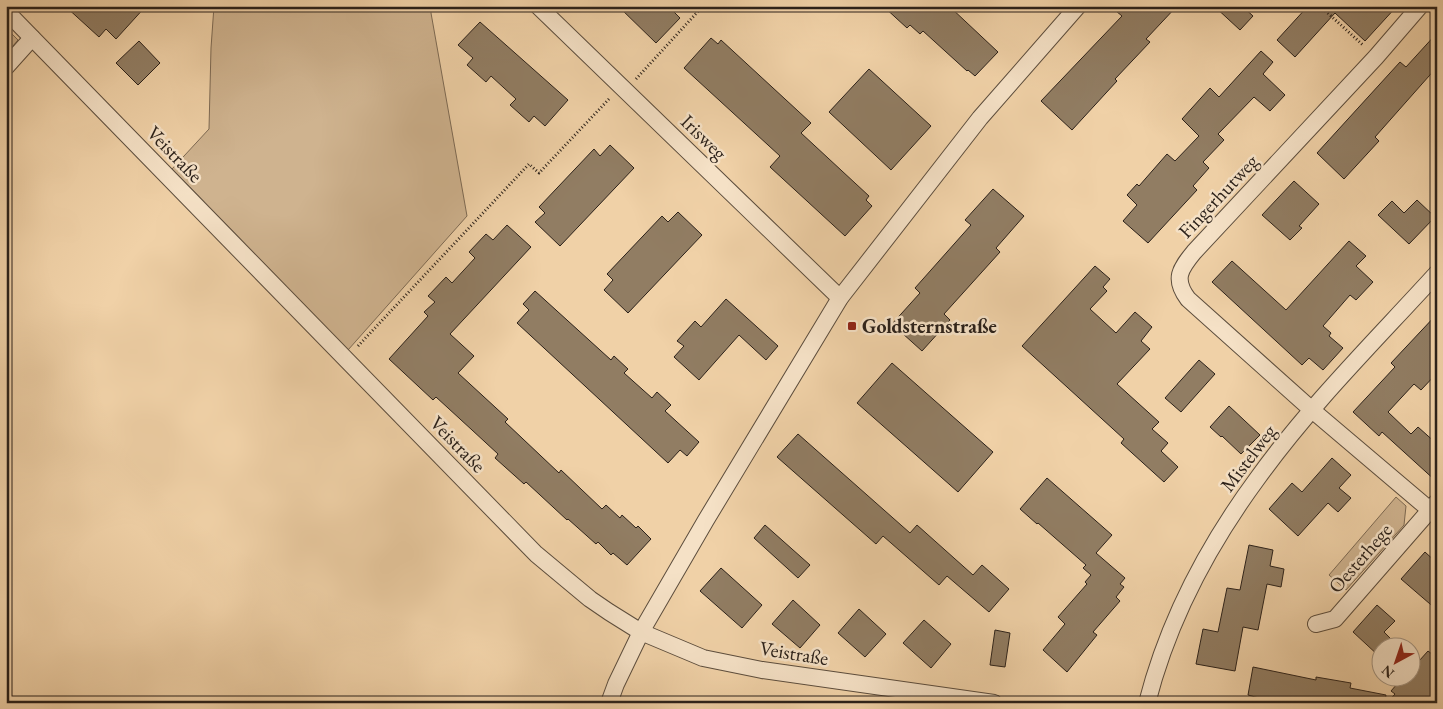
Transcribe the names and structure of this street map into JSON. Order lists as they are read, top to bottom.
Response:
{
  "streets": {
    "street": [
      "Irisweg",
      "Veistraße",
      "Fingerhutweg",
      "Mistelweg",
      "Oesterhege"
    ]
  },
  "crossings": [
    ["Fingerhutweg", "Mistelweg"],
    ["Fingerhutweg", "Oesterhege"],
    ["Mistelweg", "Oesterhege"]
  ],
  "places": {
    "transit": ["Goldsternstraße"]
  },
  "north": "bottom left"
}
